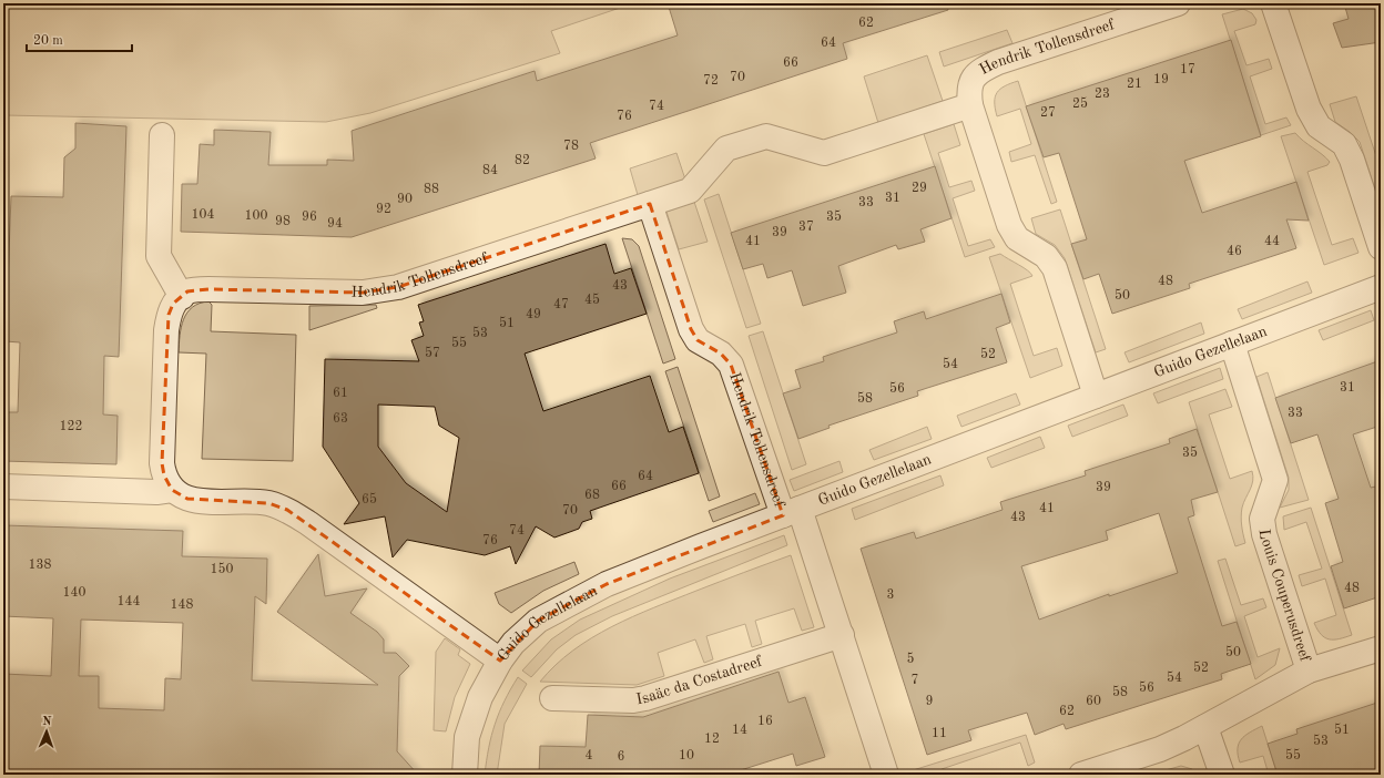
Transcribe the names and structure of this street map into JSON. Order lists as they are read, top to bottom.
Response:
{
  "streets": {
    "street": [
      "Hendrik Tollensdreef",
      "Guido Gezellelaan",
      "Louis Couperusdreef",
      "Isaäc da Costadreef"
    ]
  },
  "crossings": [
    ["Hendrik Tollensdreef", "Guido Gezellelaan"],
    ["Guido Gezellelaan", "Louis Couperusdreef"]
  ],
  "house_numbers": [
    "62",
    "64",
    "66",
    "17",
    "70",
    "19",
    "72",
    "21",
    "23",
    "25",
    "74",
    "27",
    "76",
    "78",
    "82",
    "84",
    "29",
    "88",
    "31",
    "90",
    "33",
    "92",
    "104",
    "100",
    "96",
    "35",
    "98",
    "94",
    "37",
    "39",
    "41",
    "44",
    "46",
    "48",
    "43",
    "50",
    "45",
    "47",
    "49",
    "51",
    "53",
    "55",
    "57",
    "52",
    "54",
    "31",
    "56",
    "61",
    "58",
    "33",
    "63",
    "122",
    "35",
    "64",
    "66",
    "39",
    "68",
    "65",
    "41",
    "70",
    "43",
    "74",
    "76",
    "138",
    "150",
    "48",
    "140",
    "3",
    "144",
    "148",
    "50",
    "5",
    "52",
    "54",
    "7",
    "56",
    "58",
    "9",
    "60",
    "62",
    "16",
    "14",
    "51",
    "11",
    "12",
    "53",
    "4",
    "10",
    "55",
    "6"
  ],
  "scale_bar": "20 m",
  "north": "top"
}
